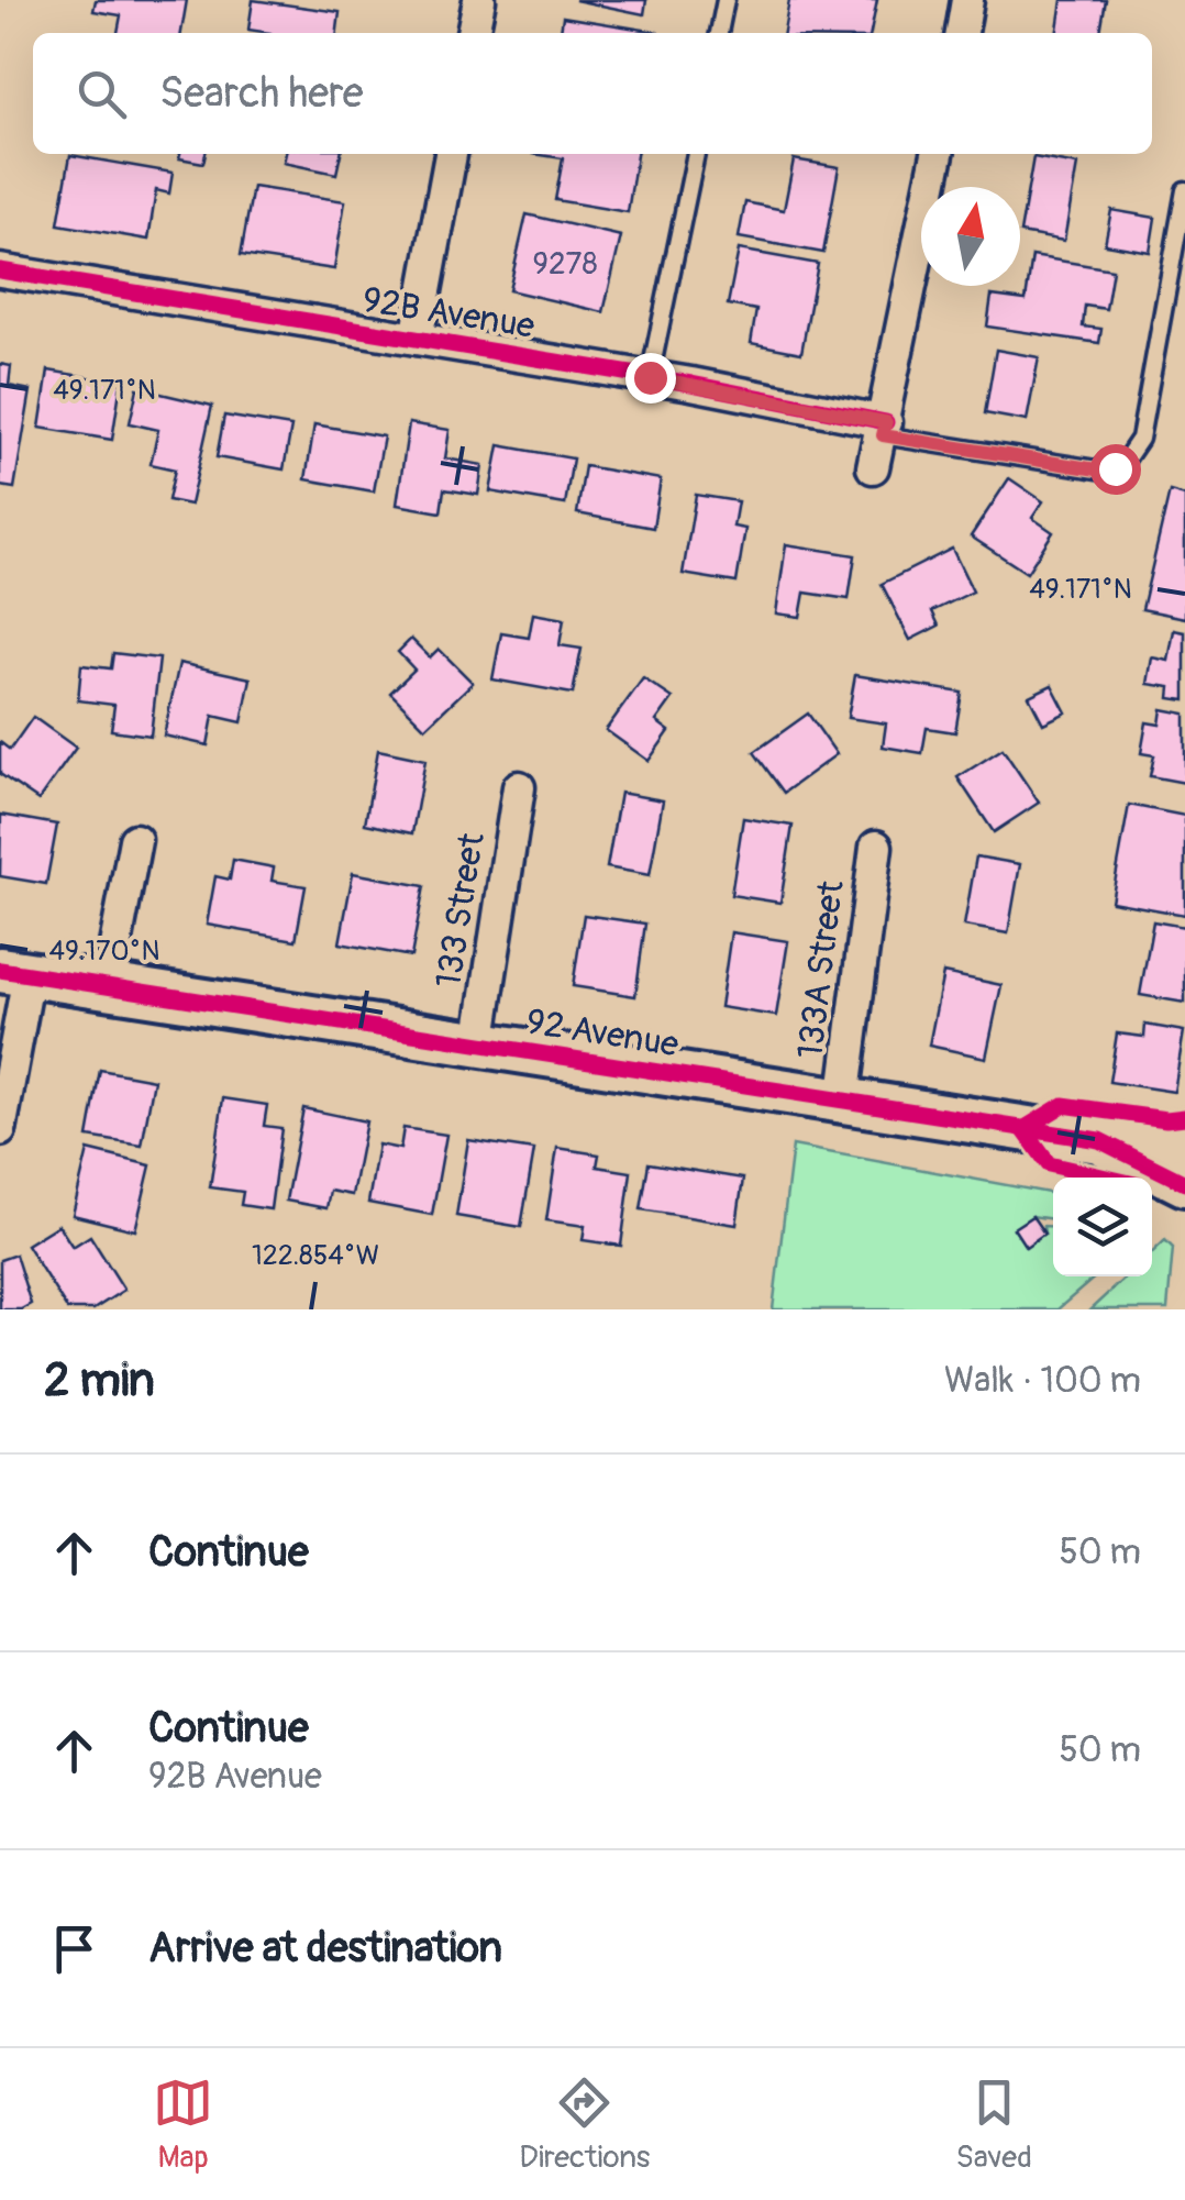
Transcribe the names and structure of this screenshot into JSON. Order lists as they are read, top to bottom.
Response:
{
  "streets": {
    "main road": ["92 Avenue"],
    "street": ["92B Avenue", "133 Street", "133A Street"]
  },
  "crossings": [
    ["133 Street", "92 Avenue"],
    ["133A Street", "92 Avenue"]
  ],
  "house_numbers": ["9278"],
  "north": "top",
  "page": {
    "search": "Search here",
    "heading": ["2 min", "Walk · 100 m"],
    "list": [
      ["Continue", "50 m"],
      ["Continue", "92B Avenue", "50 m"],
      "Arrive at destination"
    ],
    "nav": ["Map", "Directions", "Saved"]
  },
  "coordinates": ["49.171°N", "49.170°N", "122.854°W"]
}
